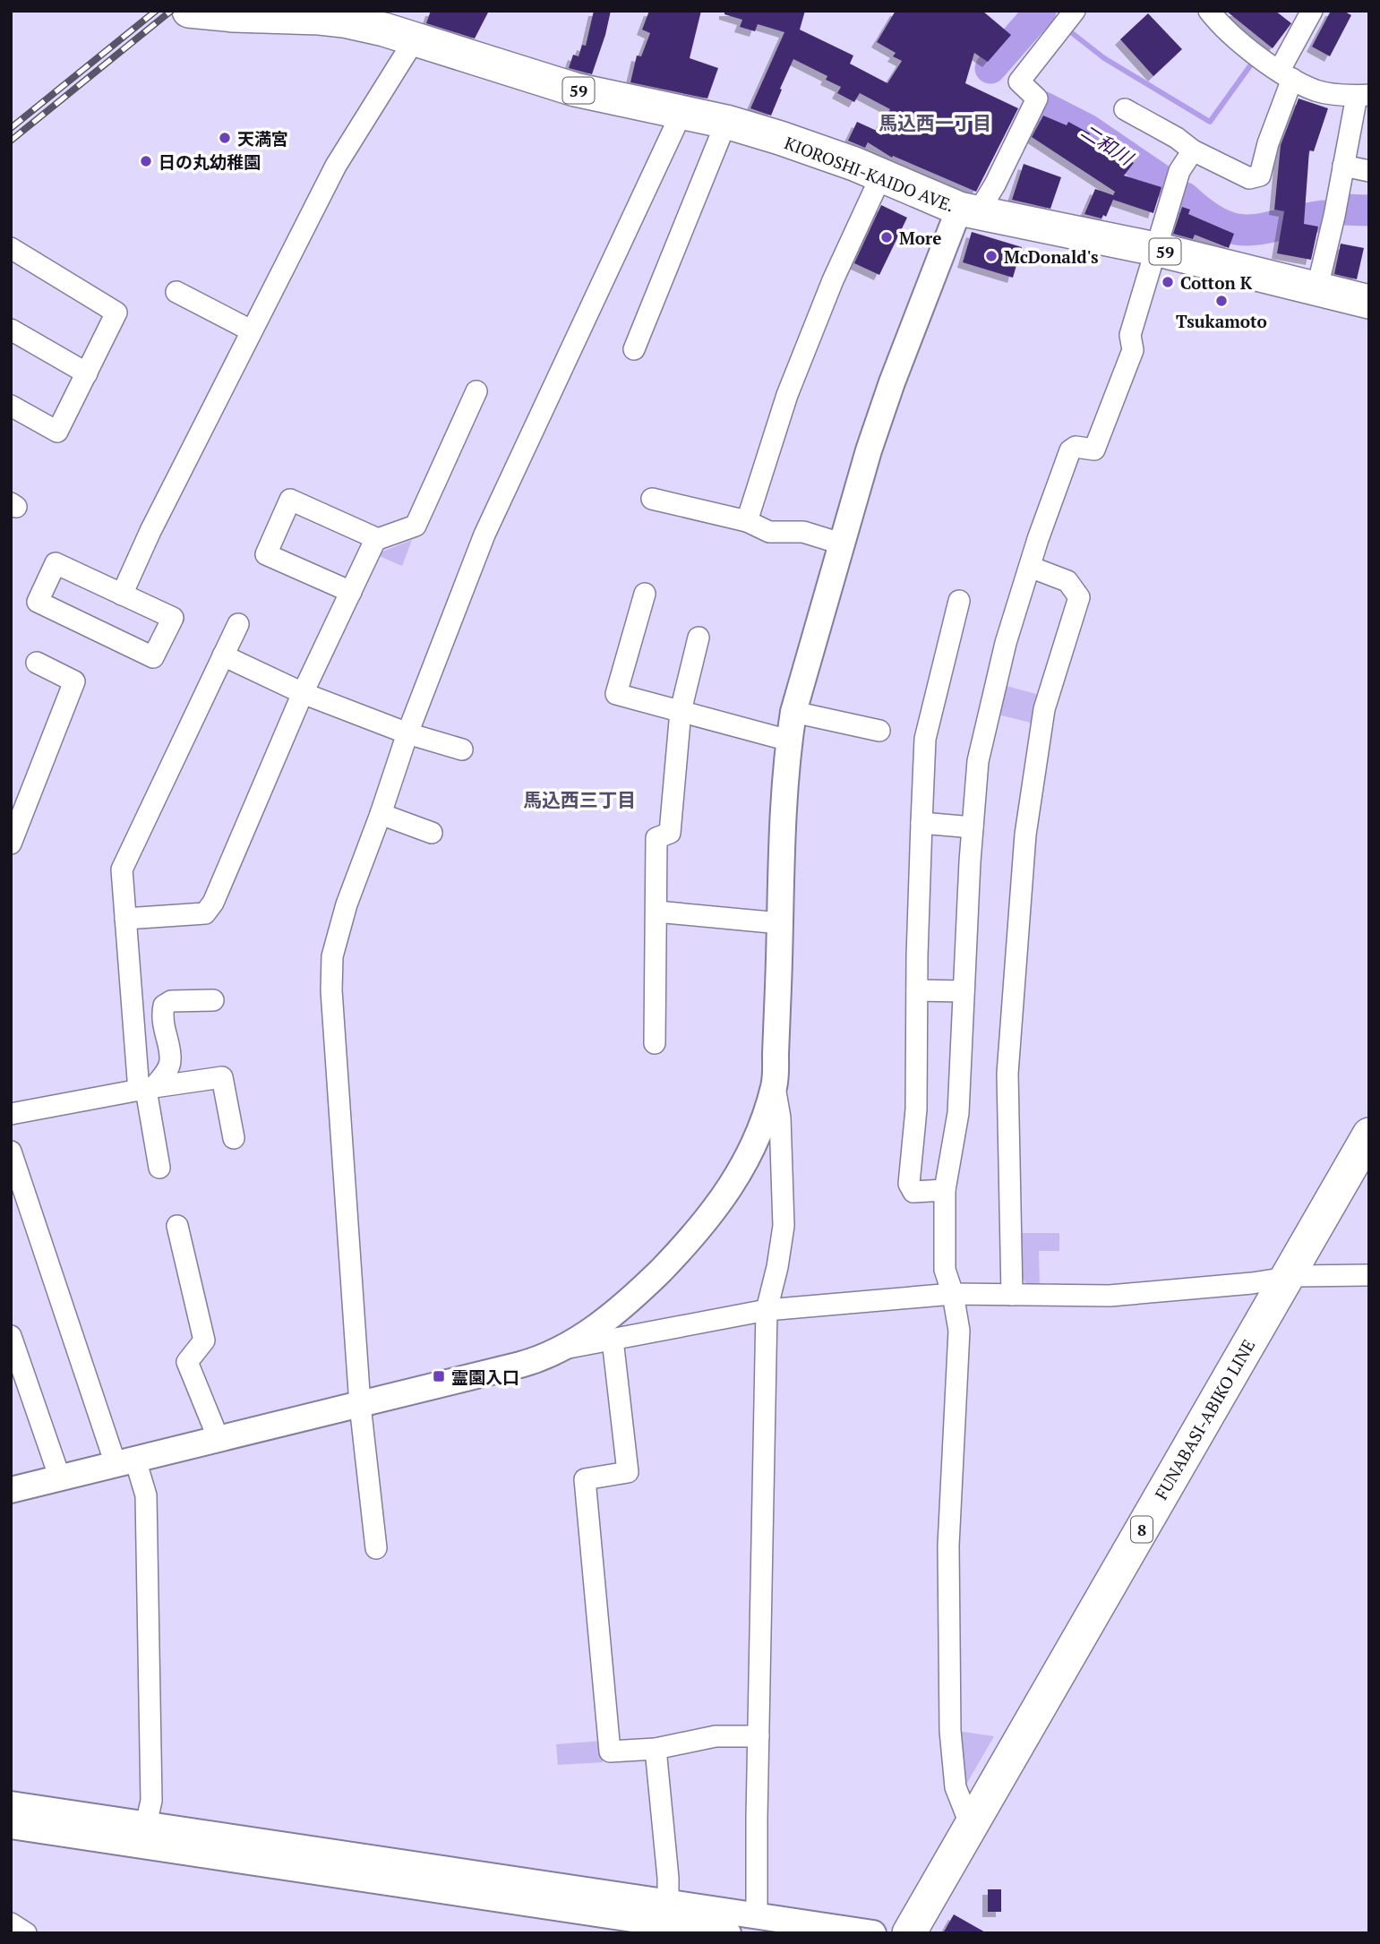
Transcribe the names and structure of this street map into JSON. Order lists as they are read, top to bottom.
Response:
{
  "streets": {
    "main road": [
      "59",
      "KIOROSHI-KAIDO AVE.",
      "FUNABASI-ABIKO LINE",
      "8"
    ]
  },
  "districts": ["馬込西一丁目", "馬込西三丁目"],
  "water": ["二和川"],
  "places": {
    "other": [
      "天満宮",
      "日の丸幼稚園",
      "More",
      "McDonald's",
      "Cotton K",
      "Tsukamoto"
    ],
    "transit": ["霊園入口"]
  }
}
